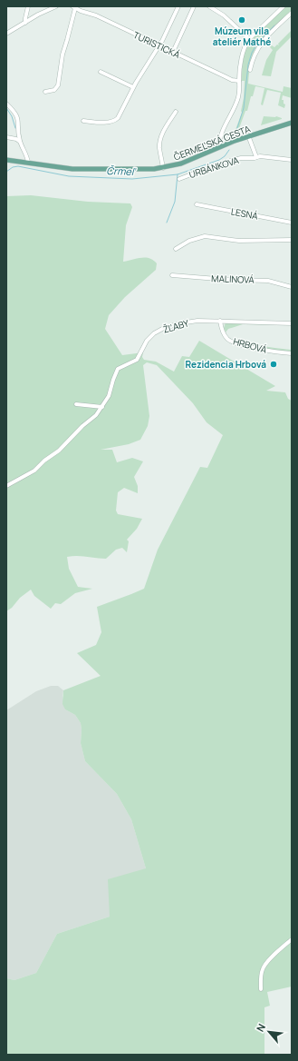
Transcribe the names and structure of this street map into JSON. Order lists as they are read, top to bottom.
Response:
{
  "streets": {
    "main road": ["ČERMEĽSKÁ CESTA"],
    "street": [
      "TURISTICKÁ",
      "URBÁNKOVA",
      "LESNÁ",
      "MALINOVÁ",
      "ŽĽABY",
      "HRBOVÁ"
    ]
  },
  "crossings": [
    ["ŽĽABY", "HRBOVÁ"]
  ],
  "water": ["Črmeľ"],
  "places": ["Múzeum vila ateliér Mathé", "Rezidencia Hrbová"],
  "north": "top left"
}
